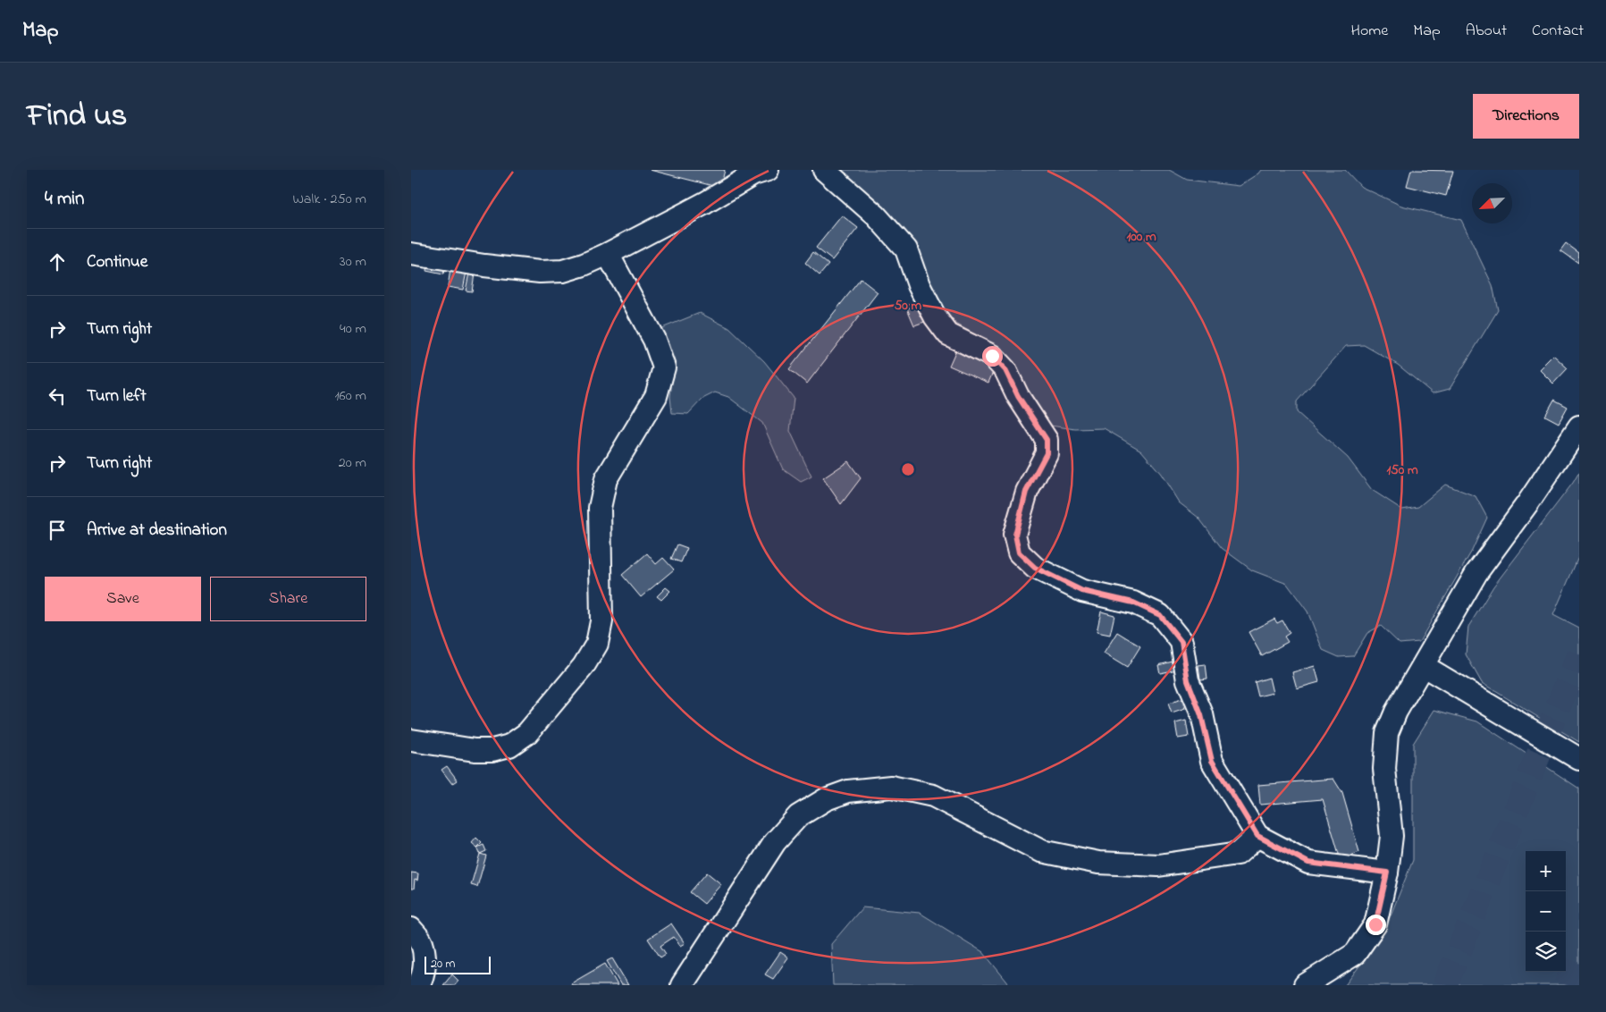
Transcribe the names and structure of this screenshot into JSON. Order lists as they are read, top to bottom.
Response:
{
  "scale_bar": "20 m",
  "north": "bottom left",
  "page": {
    "header": "Map",
    "nav": [
      "Home",
      "Map",
      "About",
      "Contact"
    ],
    "title": "Find us",
    "buttons": [
      "Directions",
      ["Save", "Share"]
    ],
    "heading": ["4 min", "Walk · 250 m"],
    "list": [
      ["Continue", "30 m"],
      ["Turn right", "40 m"],
      ["Turn left", "160 m"],
      ["Turn right", "20 m"],
      "Arrive at destination"
    ],
    "map_buttons": ["+", "−"],
    "scale": "20 m"
  },
  "rings": ["100 m", "50 m", "150 m"]
}
